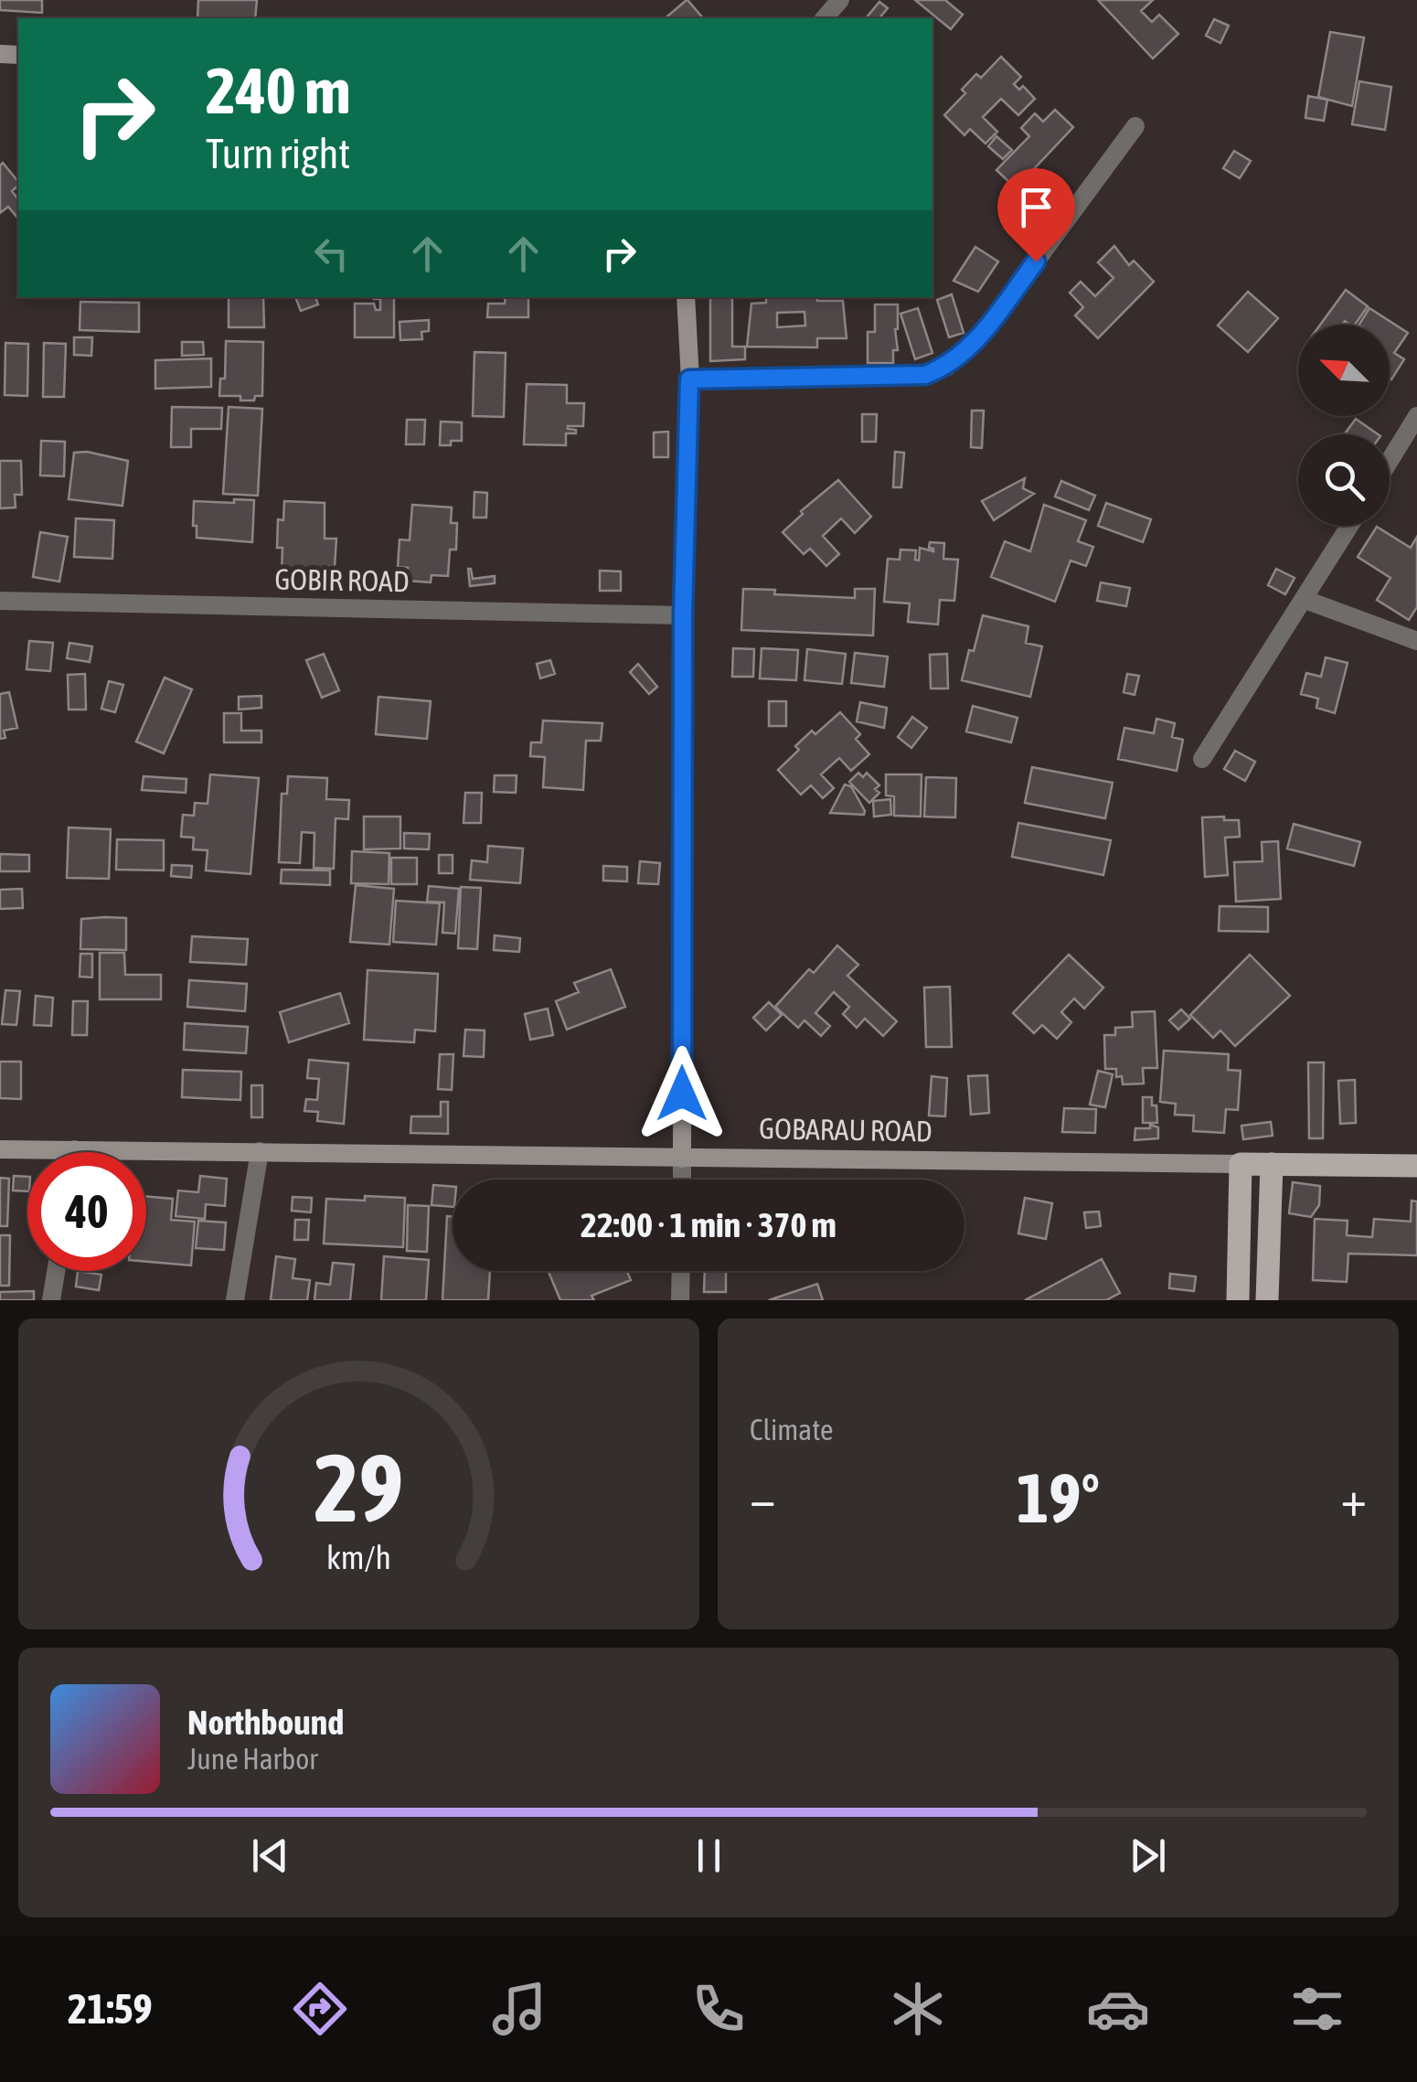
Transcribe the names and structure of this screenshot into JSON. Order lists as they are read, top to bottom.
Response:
{
  "streets": {
    "main road": ["GOBARAU ROAD"],
    "street": ["GOBIR ROAD"]
  },
  "north": "top left",
  "page": {
    "turn": ["240 m", "Turn right"],
    "limit": "40",
    "trip": "22:00 · 1 min · 370 m",
    "tile": "Climate",
    "heat": ["−", "19°", "+"],
    "song": ["Northbound", "June Harbor"],
    "tabs": "21:59",
    "gauge": ["29", "km/h"]
  }
}
